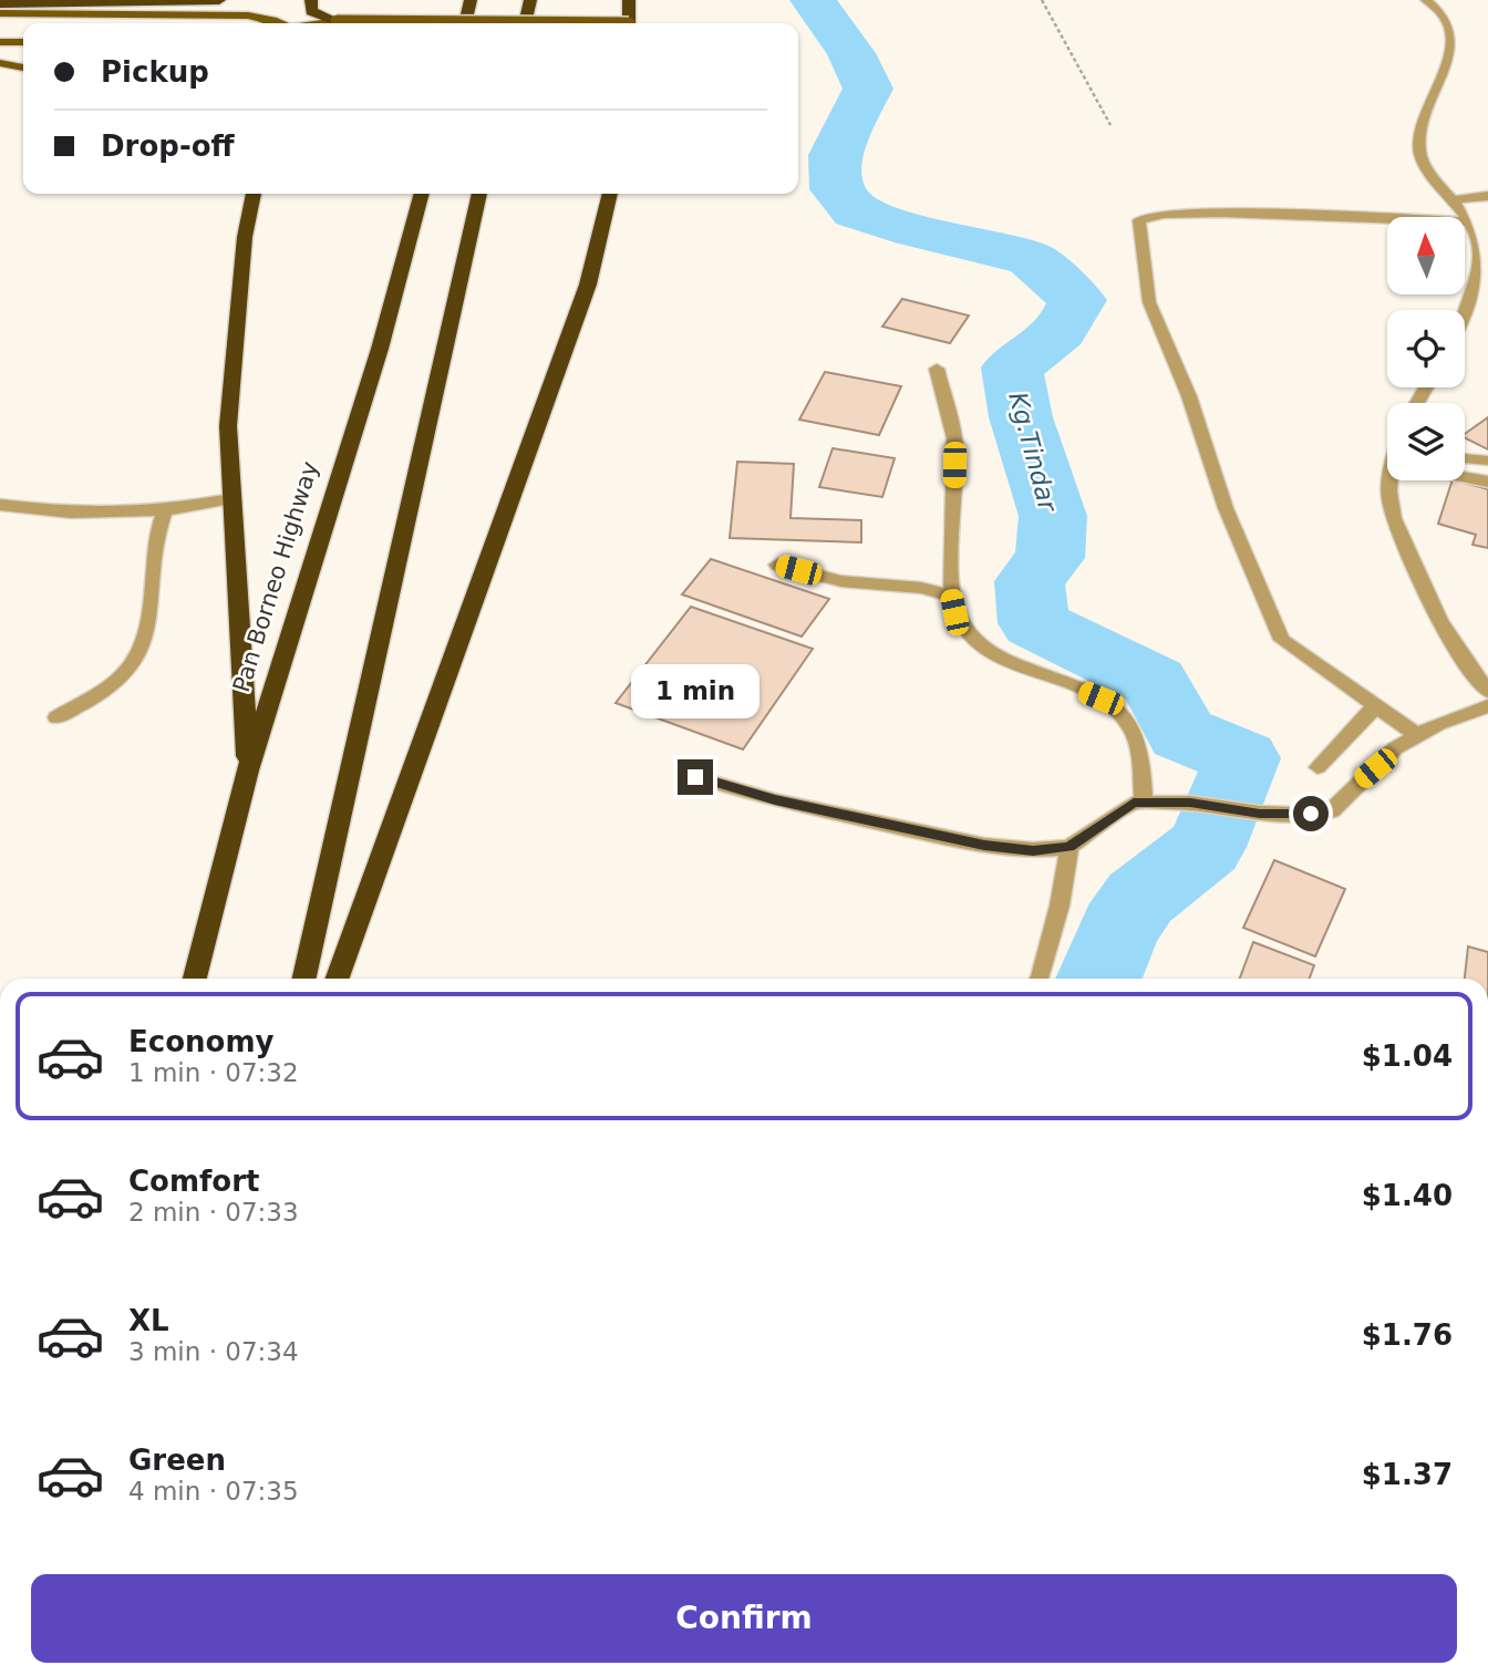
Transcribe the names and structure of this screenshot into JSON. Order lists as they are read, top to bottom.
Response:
{
  "streets": {
    "highway": ["Pan Borneo Highway"]
  },
  "water": ["Kg.Tindar"],
  "north": "top",
  "page": {
    "banner": ["Pickup", "Drop-off"],
    "bubble": "1 min",
    "list": [
      {
        "name": "Economy",
        "note": "1 min · 07:32",
        "value": "$1.04"
      },
      {
        "name": "Comfort",
        "note": "2 min · 07:33",
        "value": "$1.40"
      },
      {
        "name": "XL",
        "note": "3 min · 07:34",
        "value": "$1.76"
      },
      {
        "name": "Green",
        "note": "4 min · 07:35",
        "value": "$1.37"
      }
    ],
    "buttons": "Confirm"
  }
}
